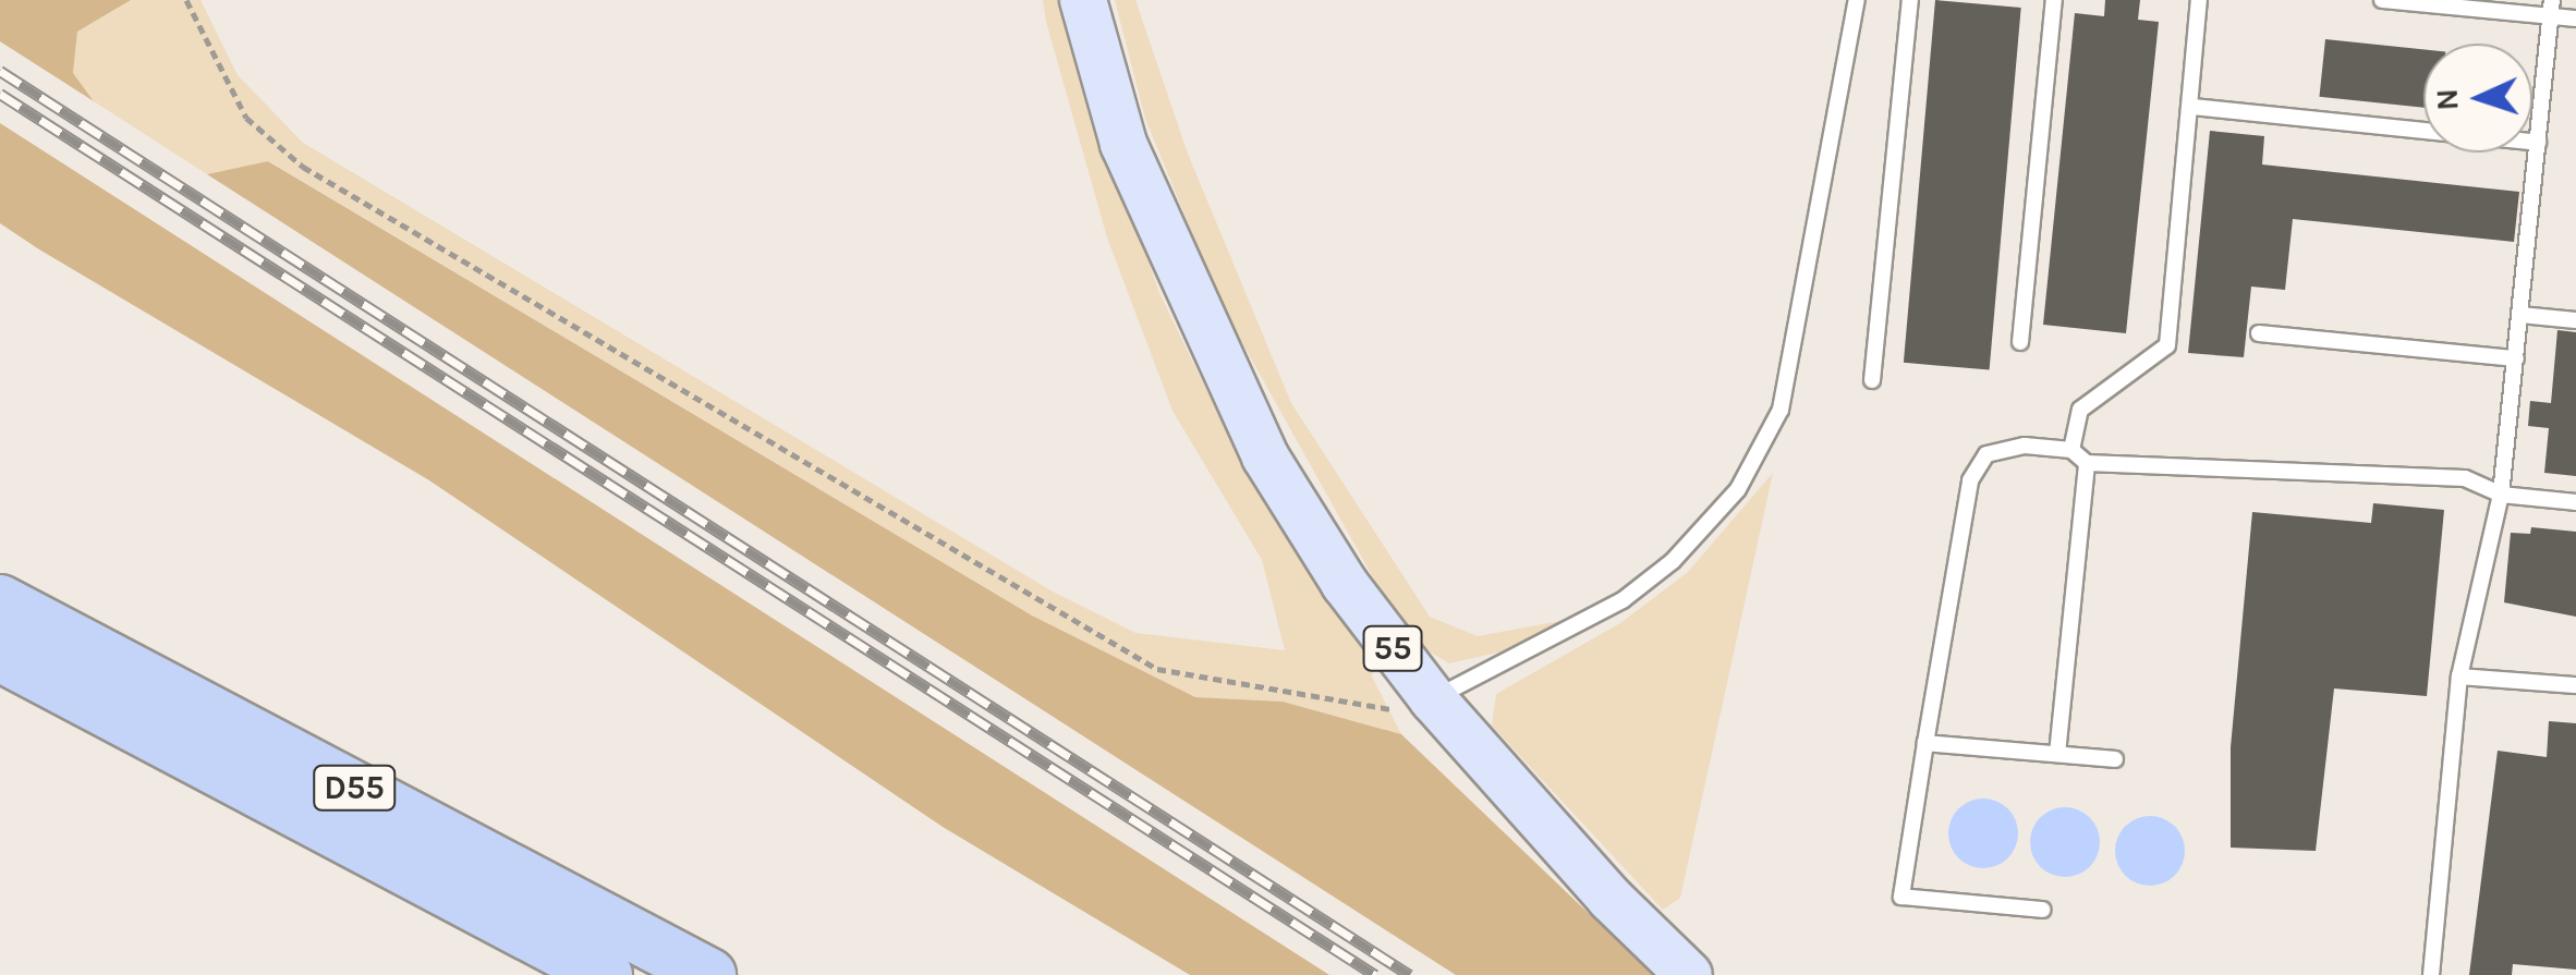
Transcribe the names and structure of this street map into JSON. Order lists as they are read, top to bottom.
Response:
{
  "streets": {
    "highway": ["D55"],
    "main road": ["55"]
  },
  "north": "left"
}
